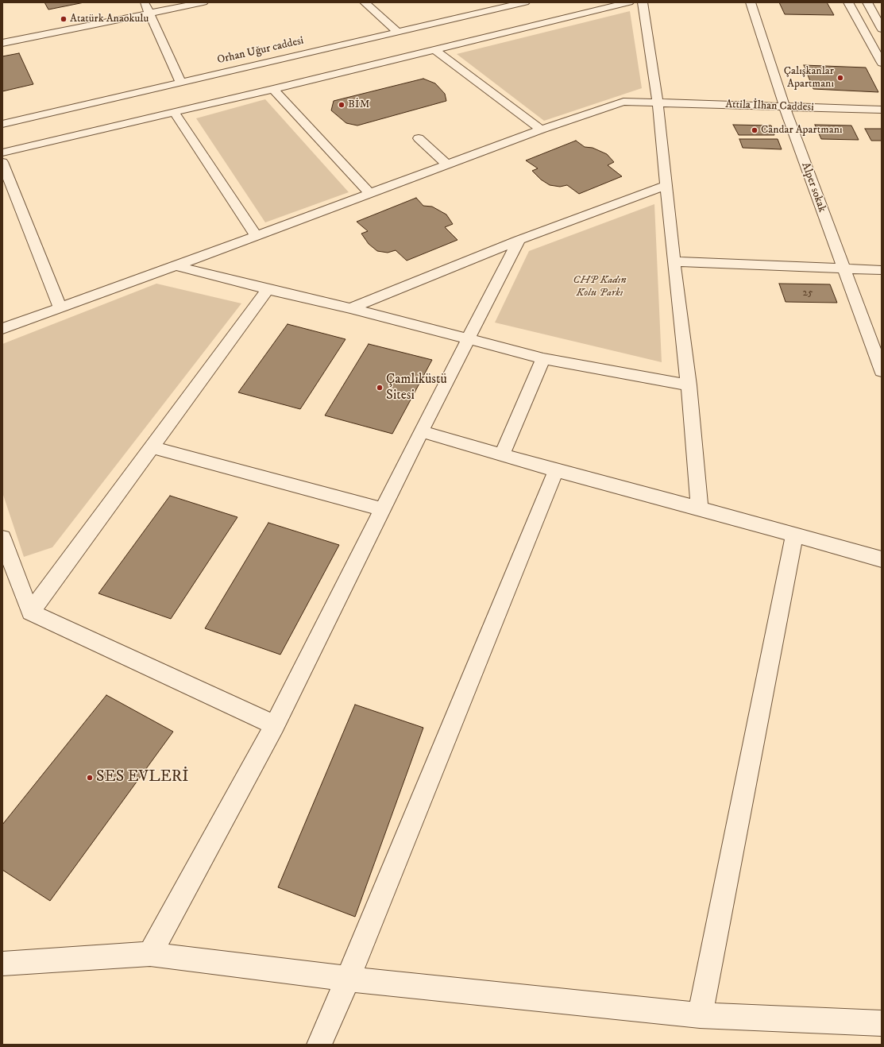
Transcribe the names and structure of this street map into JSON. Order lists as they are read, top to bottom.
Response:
{
  "streets": {
    "street": ["Orhan Uğur caddesi", "Attila İlhan Caddesi", "Alper sokak"]
  },
  "crossings": [
    ["Attila İlhan Caddesi", "Alper sokak"]
  ],
  "parks": ["CHP Kadın Kolu Parkı"],
  "places": [
    "Atatürk Anaokulu",
    "Çalışkanlar Apartmanı",
    "BİM",
    "Candar Apartmanı",
    "Çamlıküstü Sitesi",
    "SES EVLERİ"
  ],
  "house_numbers": ["25"]
}
